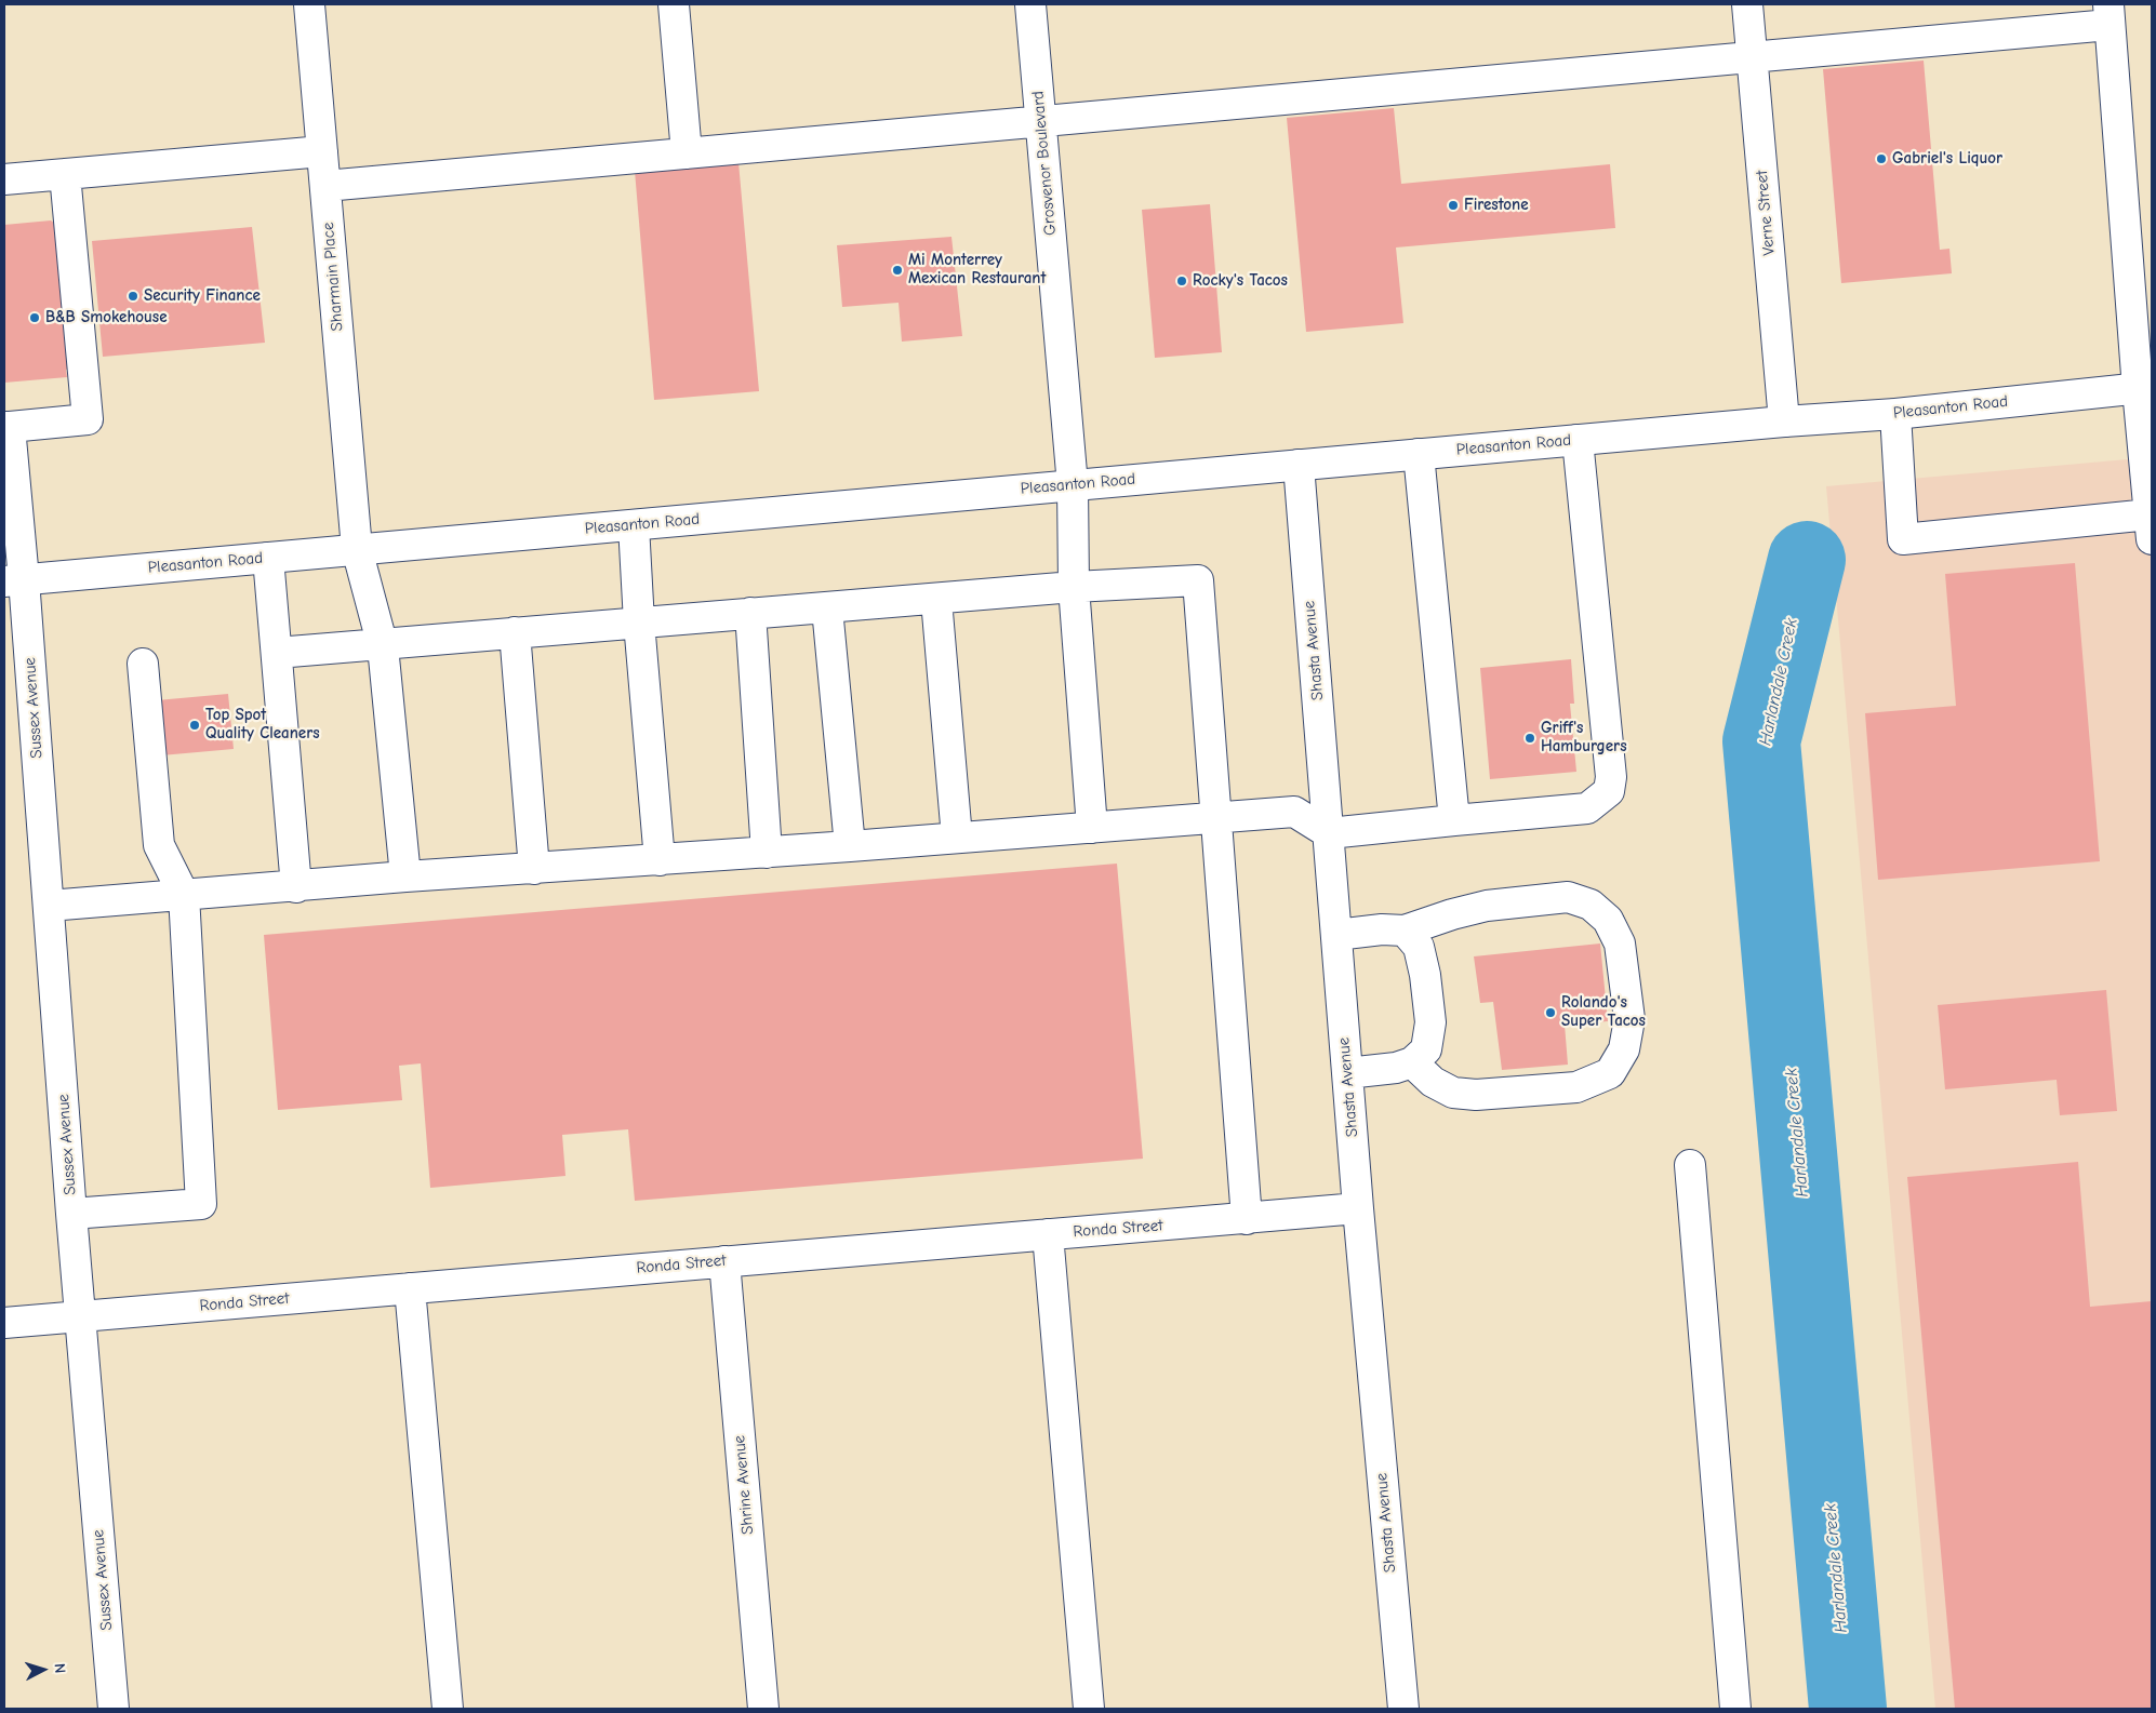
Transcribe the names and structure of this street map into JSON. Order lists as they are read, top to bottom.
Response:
{
  "streets": {
    "street": [
      "Grosvenor Boulevard",
      "Verne Street",
      "Sharmain Place",
      "Pleasanton Road",
      "Shasta Avenue",
      "Sussex Avenue",
      "Ronda Street",
      "Shrine Avenue"
    ]
  },
  "crossings": [
    ["Grosvenor Boulevard", "Pleasanton Road"],
    ["Verne Street", "Pleasanton Road"],
    ["Sharmain Place", "Pleasanton Road"],
    ["Pleasanton Road", "Shasta Avenue"],
    ["Pleasanton Road", "Sussex Avenue"],
    ["Shasta Avenue", "Ronda Street"],
    ["Sussex Avenue", "Ronda Street"],
    ["Ronda Street", "Shrine Avenue"]
  ],
  "water": ["Harlandale Creek"],
  "places": [
    "Gabriel's Liquor",
    "Firestone",
    "Mi Monterrey Mexican Restaurant",
    "Rocky's Tacos",
    "Security Finance",
    "B&B Smokehouse",
    "Top Spot Quality Cleaners",
    "Griff's Hamburgers",
    "Rolando's Super Tacos"
  ],
  "north": "right"
}
